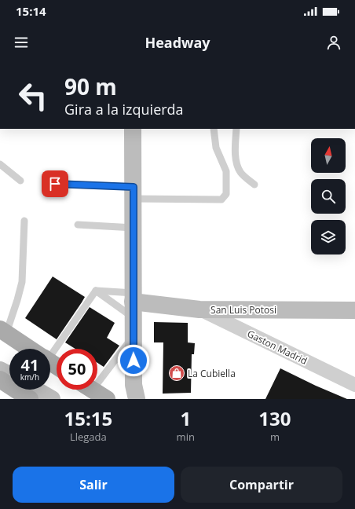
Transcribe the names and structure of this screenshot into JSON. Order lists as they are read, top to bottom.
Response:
{
  "streets": {
    "main road": ["San Luis Potosi"],
    "street": ["Gaston Madrid"]
  },
  "crossings": [
    ["San Luis Potosi", "Gaston Madrid"]
  ],
  "places": {
    "shop": ["La Cubiella"]
  },
  "north": "top",
  "page": {
    "status": "15:14",
    "header": "Headway",
    "turn": ["90 m", "Gira a la izquierda"],
    "speed": "41 km/h",
    "limit": "50",
    "eta": [
      "15:15",
      "Llegada",
      "1",
      "min",
      "130",
      "m"
    ],
    "buttons": ["Salir", "Compartir"]
  }
}
